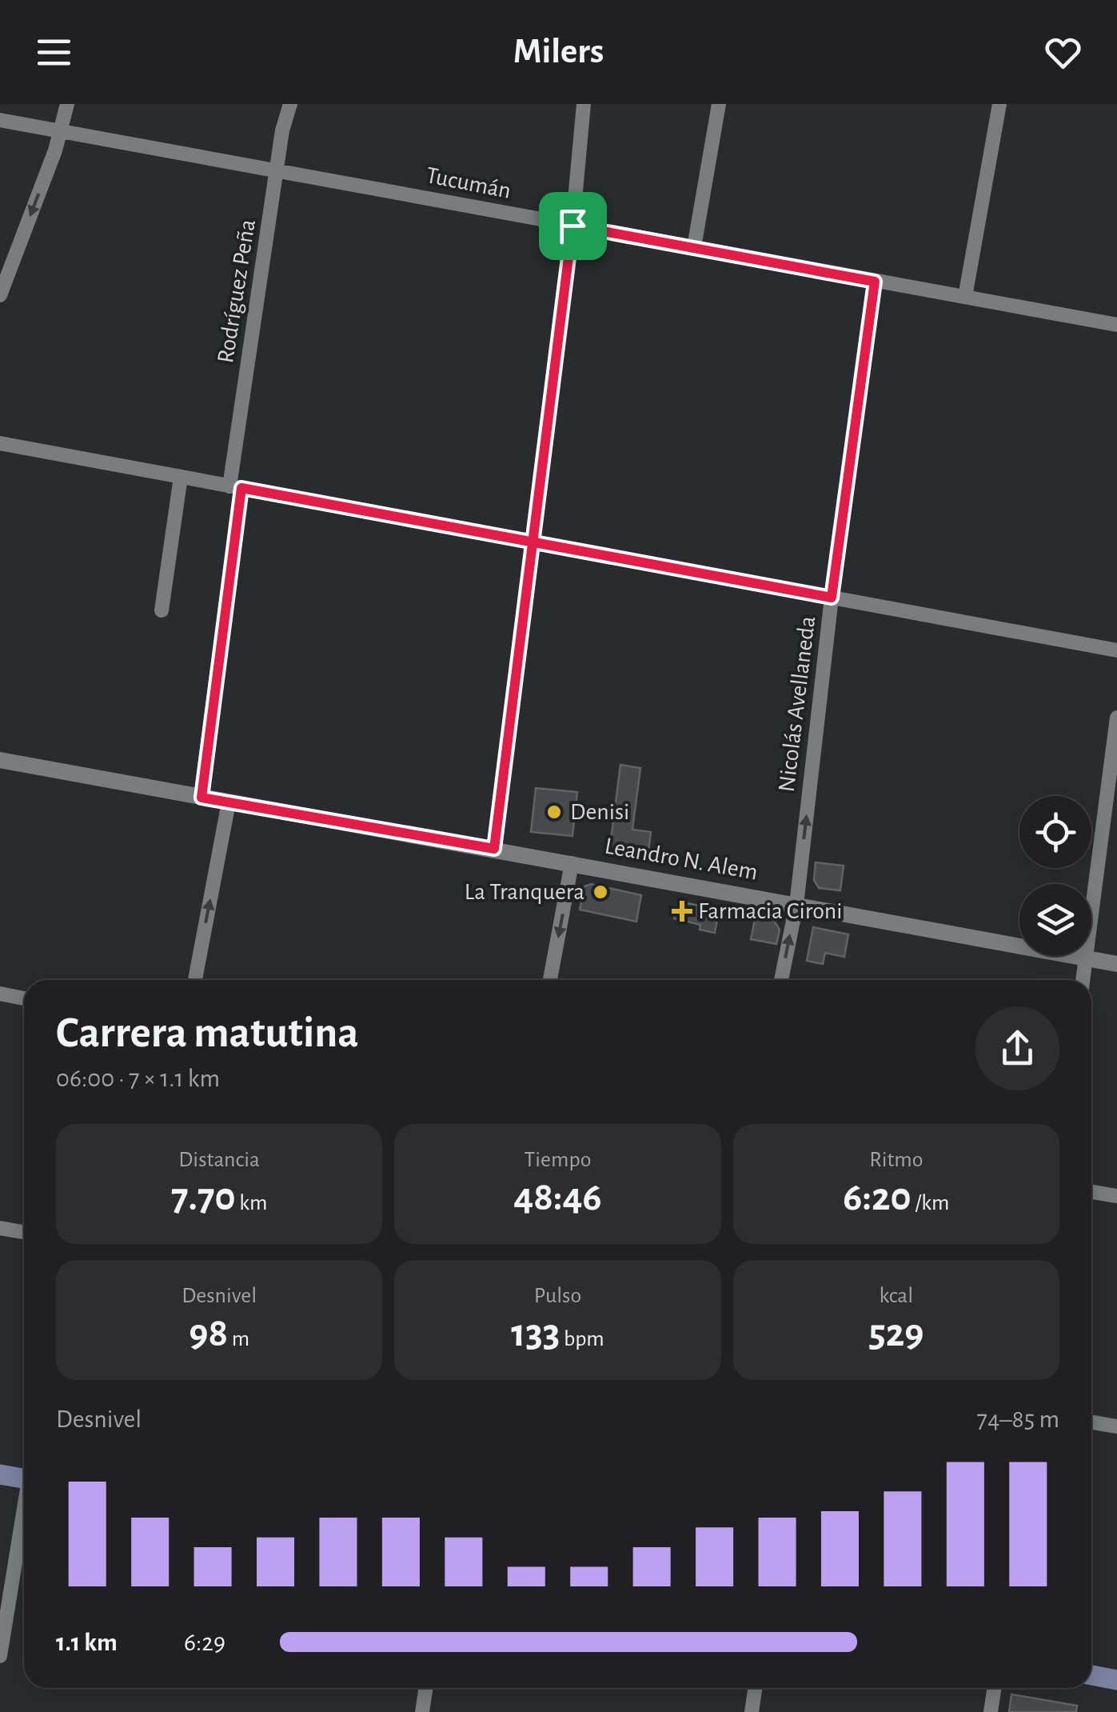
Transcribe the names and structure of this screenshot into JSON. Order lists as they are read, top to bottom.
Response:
{
  "streets": {
    "street": [
      "Tucumán",
      "Rodríguez Peña",
      "Nicolás Avellaneda",
      "Leandro N. Alem"
    ]
  },
  "crossings": [
    ["Tucumán", "Rodríguez Peña"],
    ["Tucumán", "Nicolás Avellaneda"],
    ["Rodríguez Peña", "Leandro N. Alem"],
    ["Nicolás Avellaneda", "Leandro N. Alem"]
  ],
  "one_way": ["Nicolás Avellaneda"],
  "places": {
    "other": ["Denisi", "La Tranquera"],
    "health": ["Farmacia Cironi"]
  },
  "page": {
    "header": "Milers",
    "heading": ["Carrera matutina", "06:00 · 7 × 1.1 km"],
    "stats": [
      ["Distancia", "7.70 km"],
      ["Tiempo", "48:46"],
      ["Ritmo", "6:20 /km"],
      ["Desnivel", "98 m"],
      ["Pulso", "133 bpm"],
      ["kcal", "529"]
    ],
    "chart": ["Desnivel", "74–85 m"],
    "list": [
      {
        "name": "1.1 km",
        "note": "6:29"
      }
    ]
  }
}
